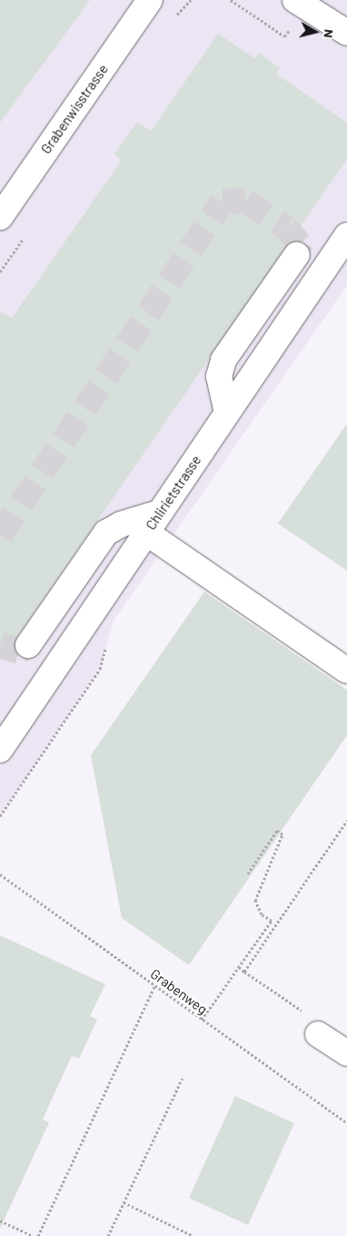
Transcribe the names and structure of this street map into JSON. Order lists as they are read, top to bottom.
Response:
{
  "streets": {
    "street": ["Grabenwisstrasse", "Chlirietstrasse"],
    "path": ["Grabenweg"]
  },
  "north": "right"
}
